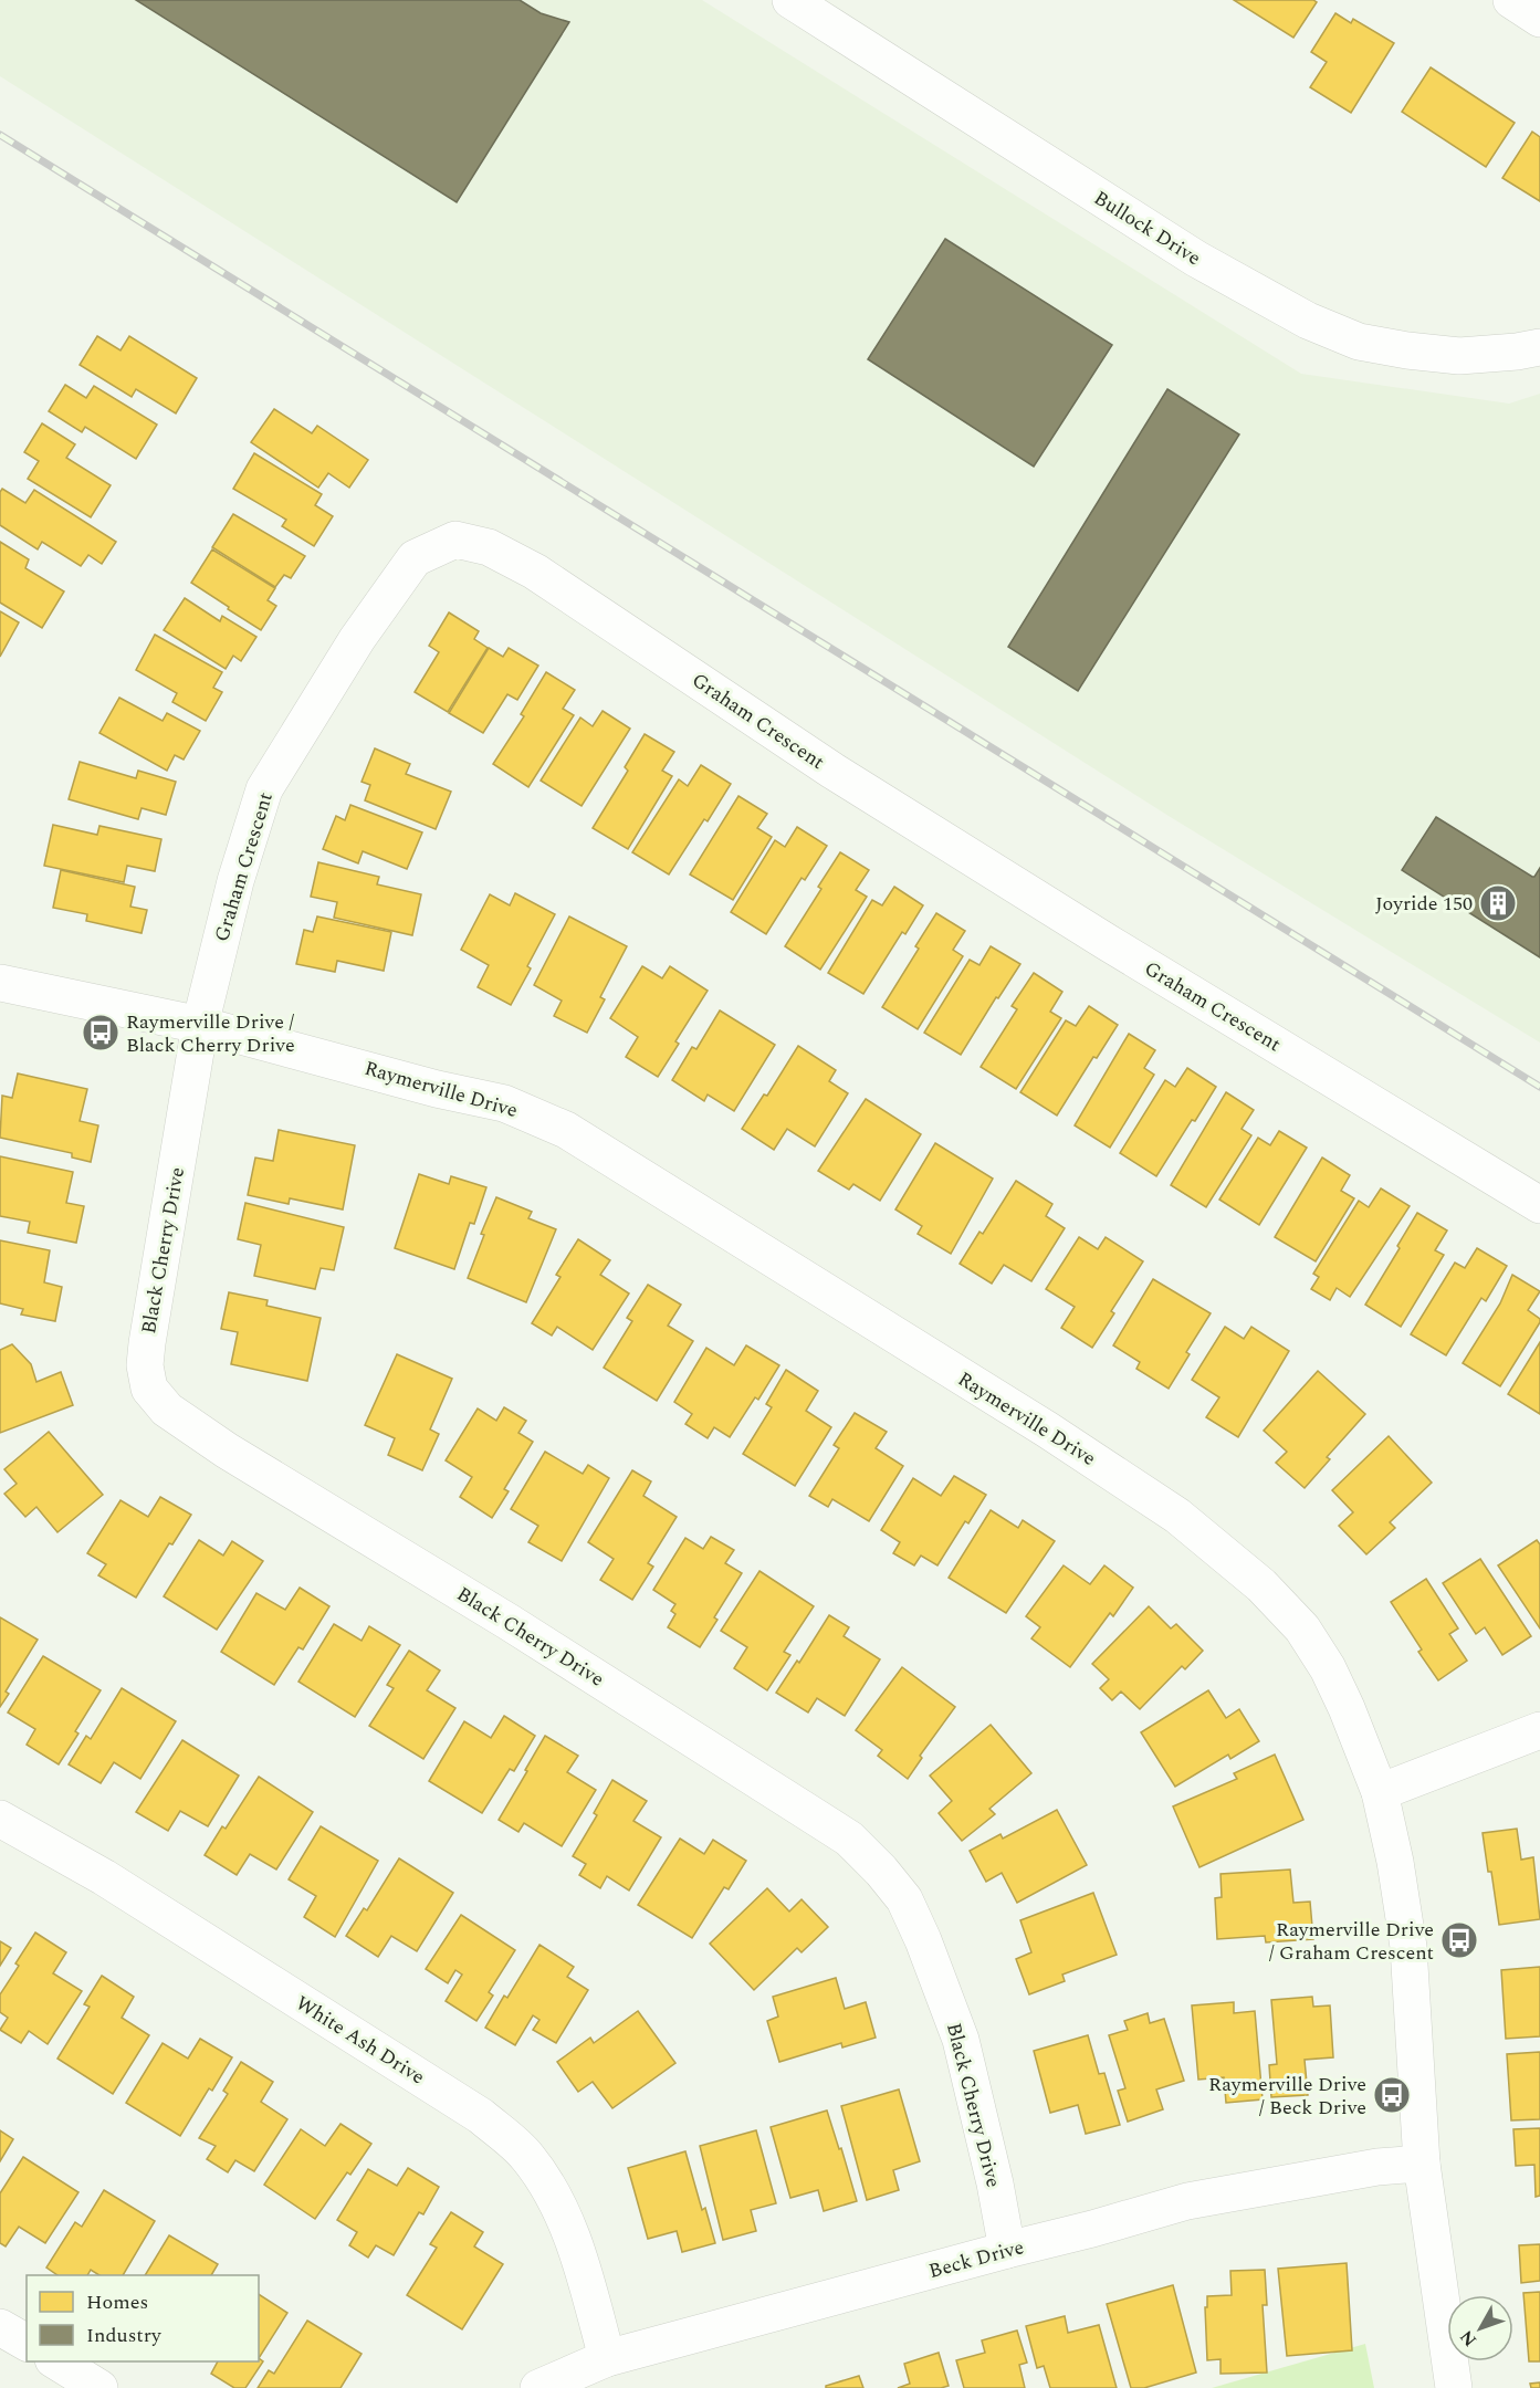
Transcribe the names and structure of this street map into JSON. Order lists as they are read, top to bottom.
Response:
{
  "streets": {
    "street": [
      "Bullock Drive",
      "Graham Crescent",
      "Raymerville Drive",
      "Black Cherry Drive",
      "White Ash Drive",
      "Beck Drive"
    ]
  },
  "crossings": [
    ["Graham Crescent", "Raymerville Drive"],
    ["Graham Crescent", "Black Cherry Drive"],
    ["Raymerville Drive", "Black Cherry Drive"],
    ["Raymerville Drive", "Beck Drive"],
    ["Black Cherry Drive", "Beck Drive"],
    ["White Ash Drive", "Beck Drive"]
  ],
  "places": {
    "building": ["Joyride 150"],
    "bus stop": ["Raymerville Drive / Black Cherry Drive", "Raymerville Drive / Graham Crescent", "Raymerville Drive / Beck Drive"]
  },
  "legend": ["Homes", "Industry"],
  "north": "bottom left"
}
